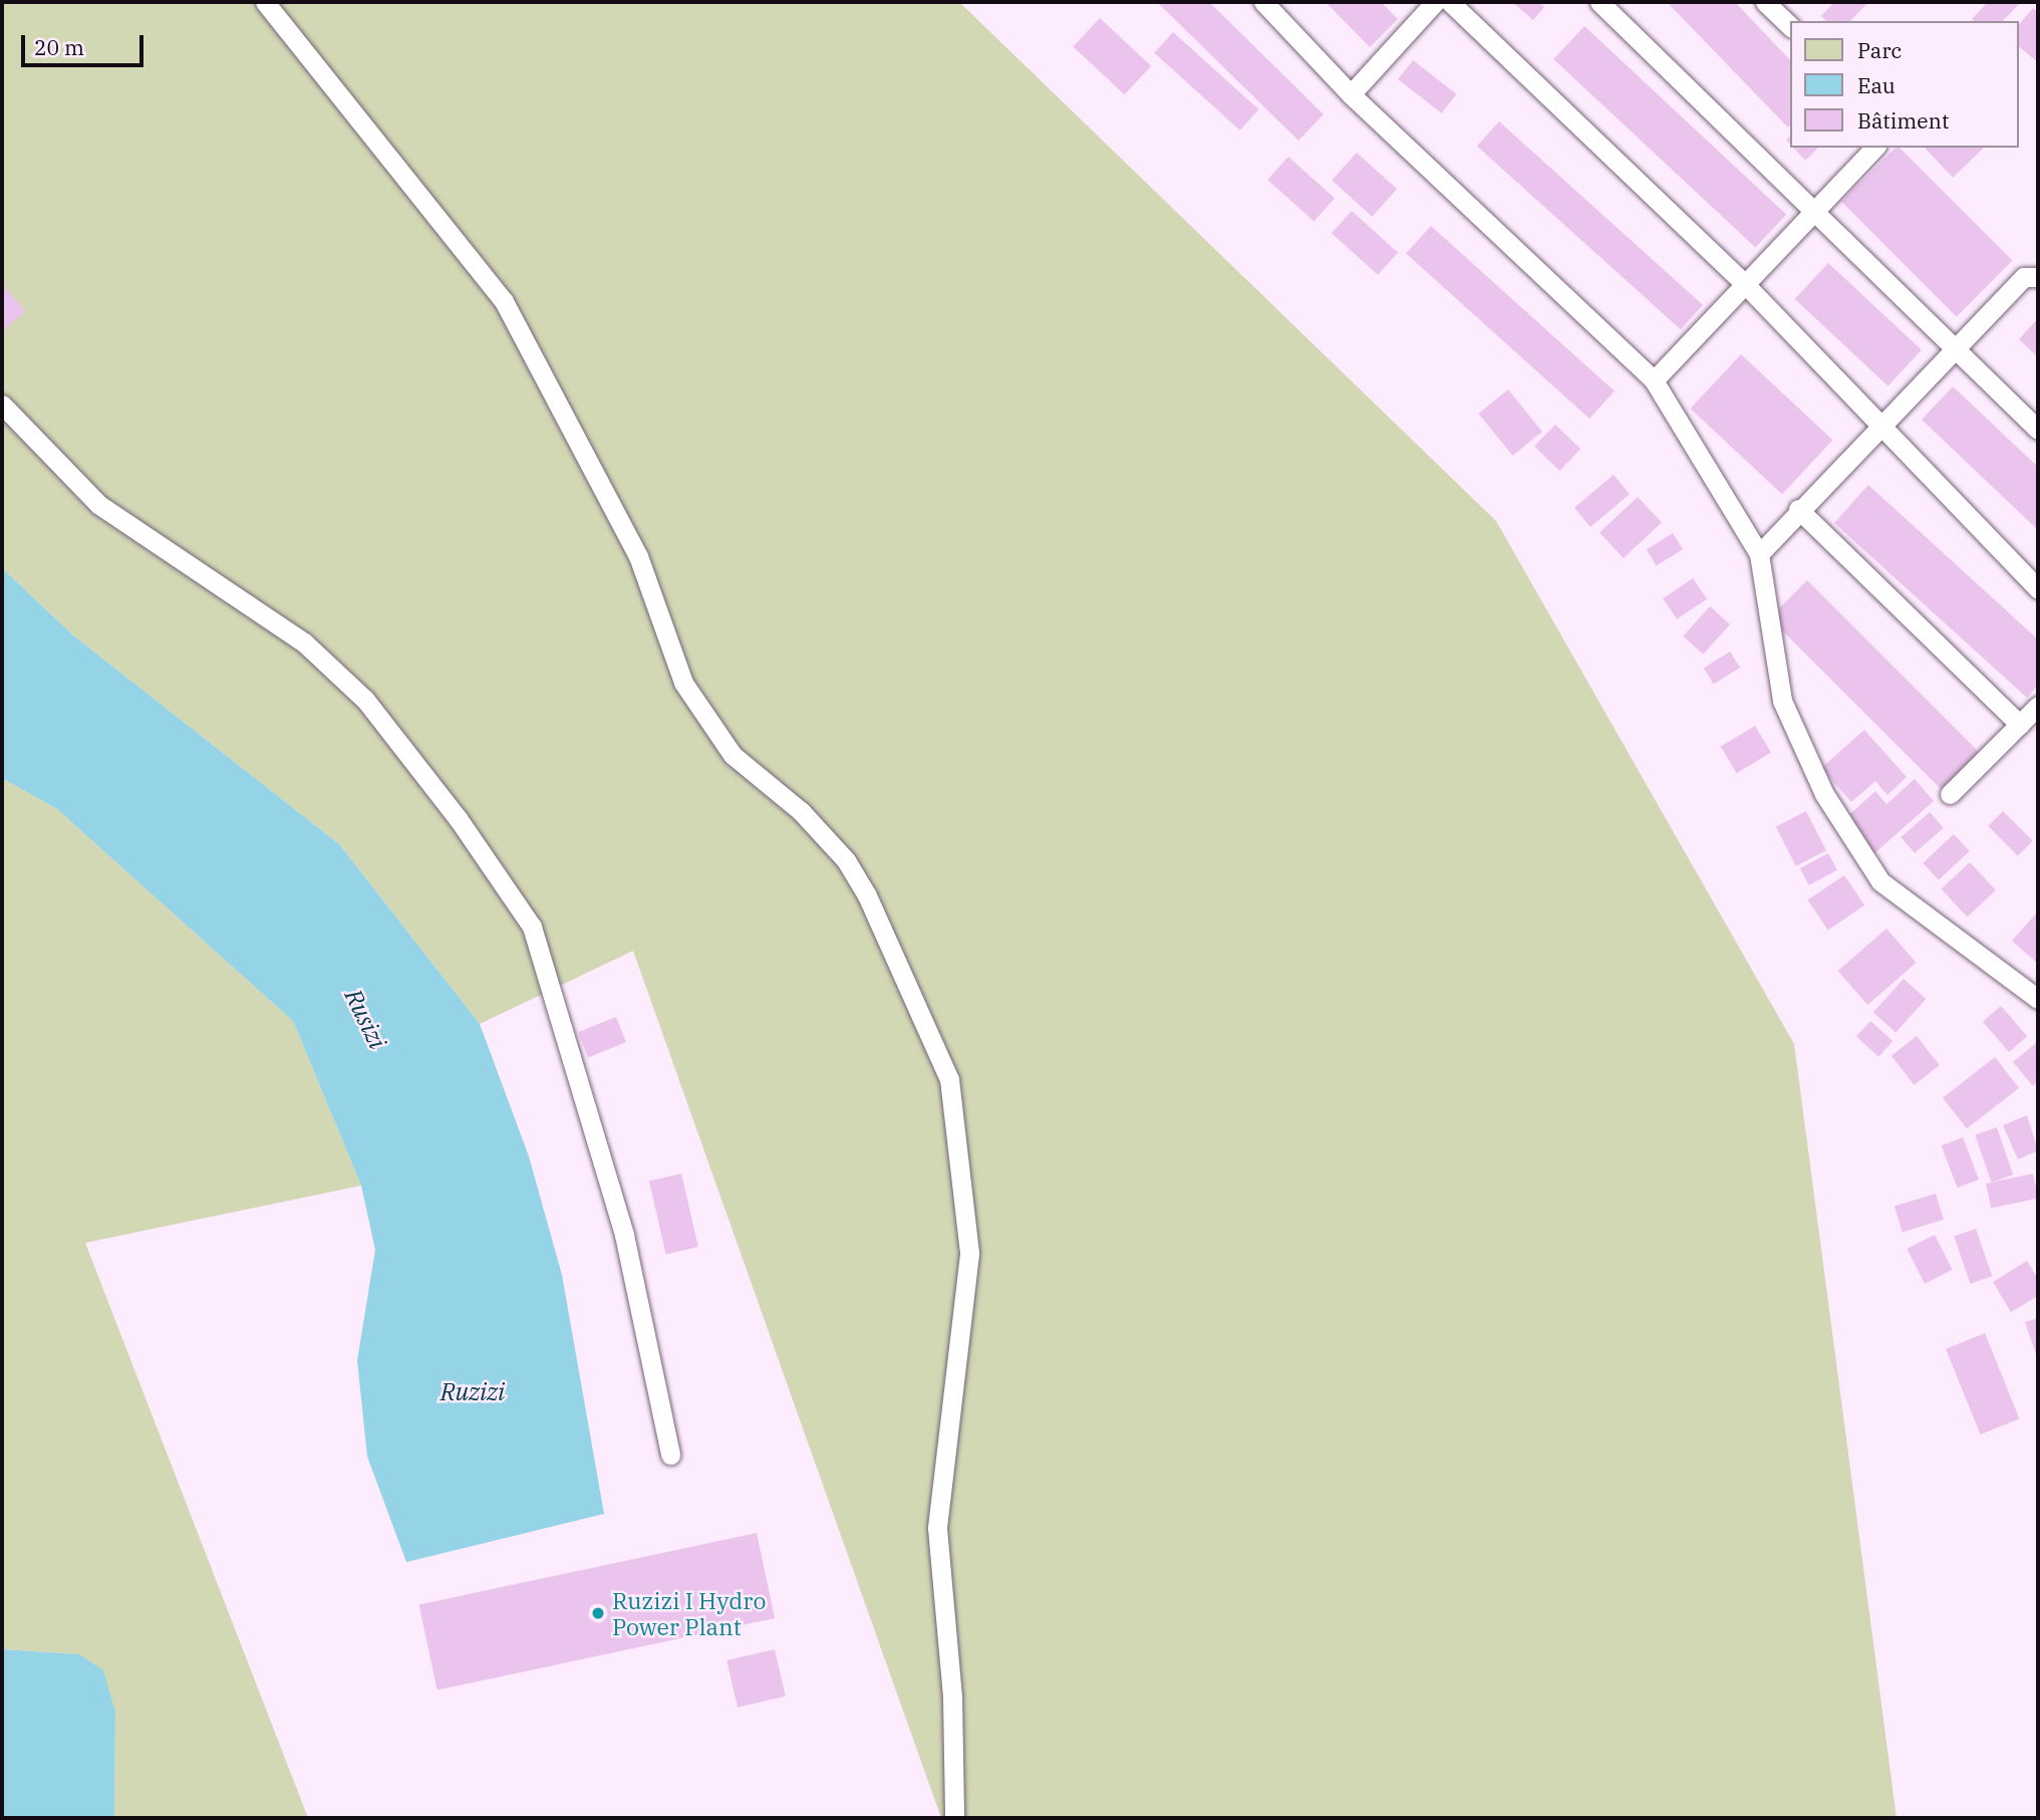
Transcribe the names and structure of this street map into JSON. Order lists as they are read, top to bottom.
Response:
{
  "water": ["Rusizi", "Ruzizi"],
  "places": ["Ruzizi I Hydro Power Plant"],
  "legend": ["Parc", "Eau", "Bâtiment"],
  "scale_bar": "20 m"
}
